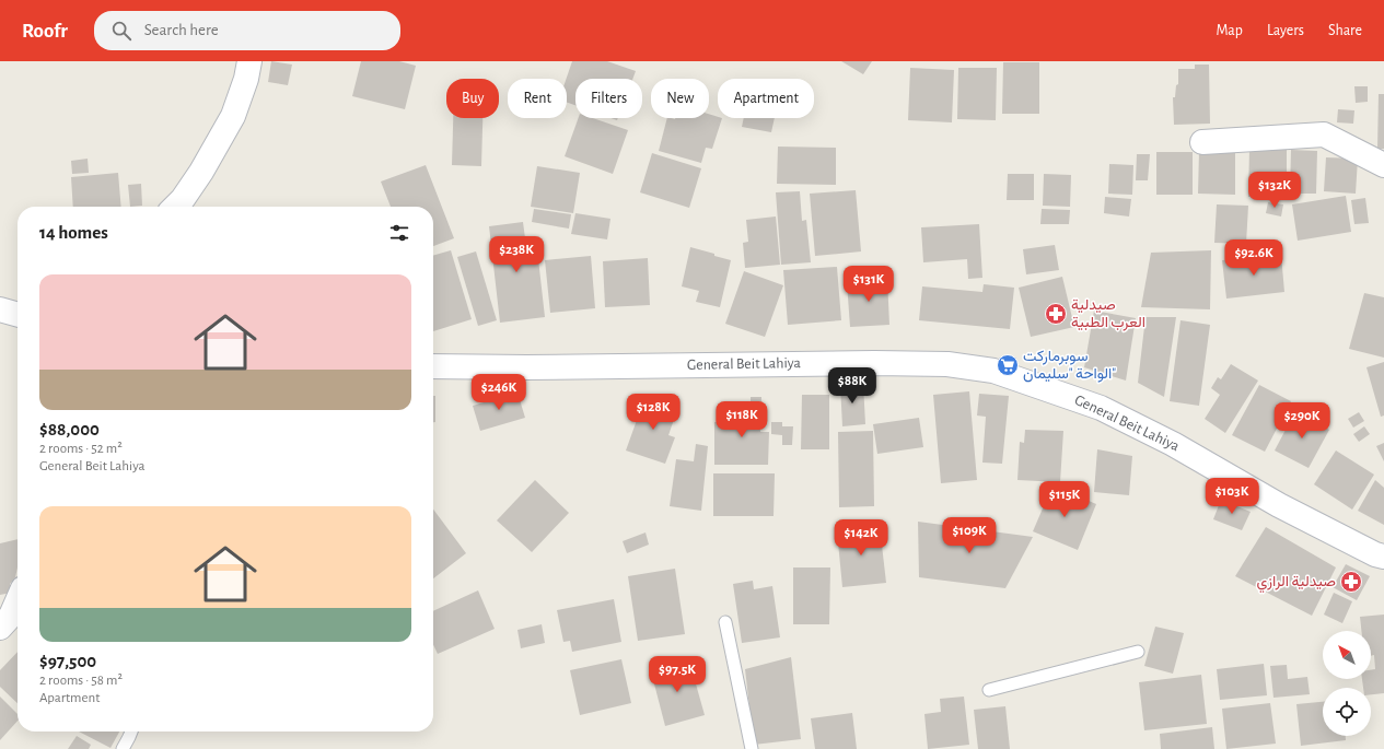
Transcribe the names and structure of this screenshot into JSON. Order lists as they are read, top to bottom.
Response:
{
  "streets": {
    "main road": ["General Beit Lahiya"]
  },
  "places": {
    "pharmacy": ["صيدلية العرب الطبية", "صيدلية الرازي"],
    "supermarket": ["سوبرماركت الواحة \"سليمان\""]
  },
  "north": "top left",
  "page": {
    "header": "Roofr",
    "search": "Search here",
    "nav": ["Map", "Layers", "Share"],
    "chip": [
      "Buy",
      "Rent",
      "Filters",
      "New",
      "Apartment"
    ],
    "price": [
      "$132K",
      "$238K",
      "$92.6K",
      "$131K",
      "$88K",
      "$246K",
      "$128K",
      "$118K",
      "$290K",
      "$103K",
      "$115K",
      "$109K",
      "$142K",
      "$97.5K"
    ],
    "heading": "14 homes",
    "list": [
      {
        "name": "$88,000",
        "note": "2 rooms · 52 m² · General Beit Lahiya"
      },
      {
        "name": "$97,500",
        "note": "2 rooms · 58 m² · Apartment"
      }
    ]
  }
}
